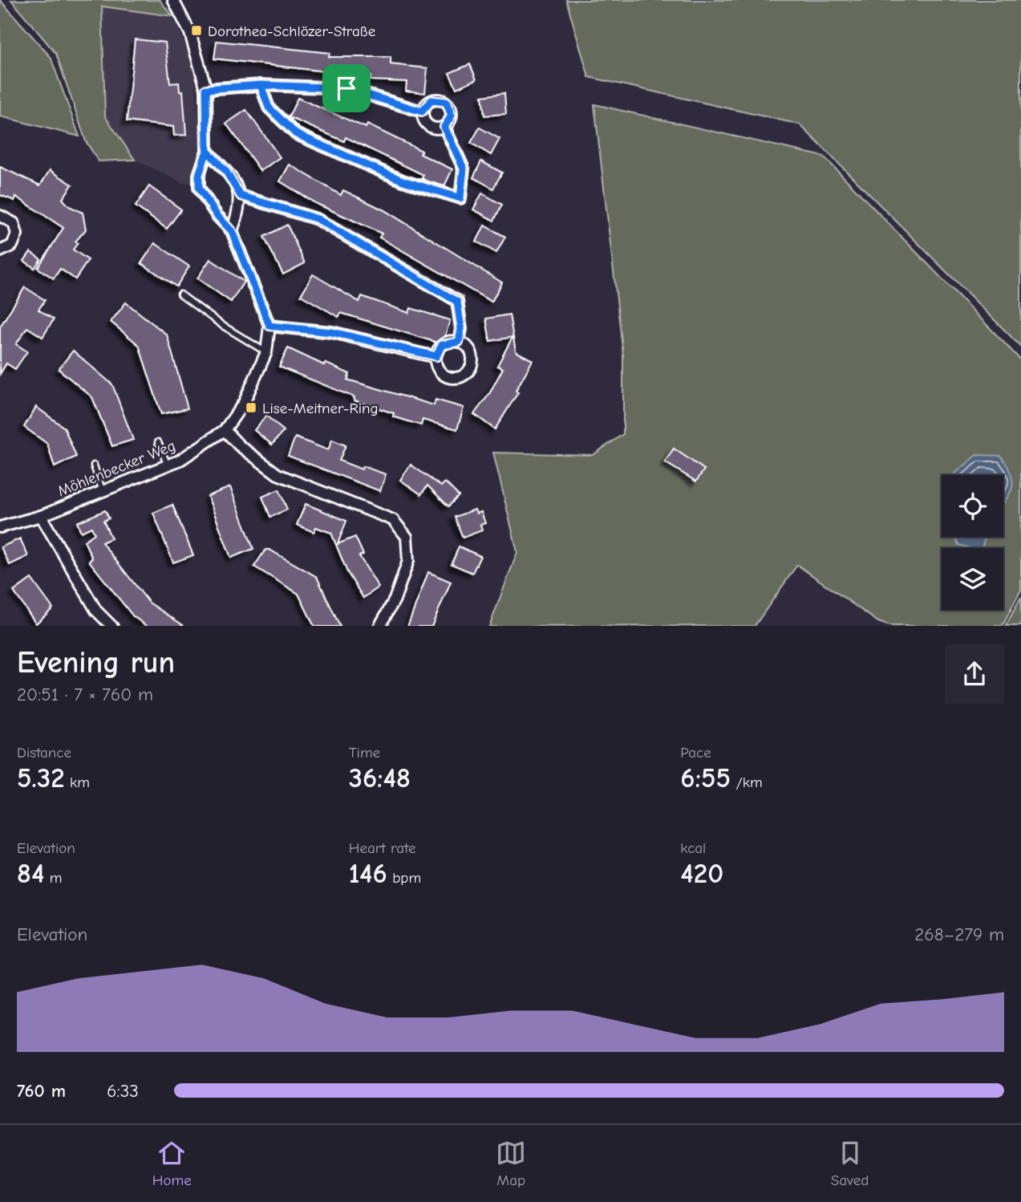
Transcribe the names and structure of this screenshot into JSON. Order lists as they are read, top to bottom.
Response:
{
  "streets": {
    "street": ["Möhlenbecker Weg"]
  },
  "places": {
    "transit": ["Dorothea-Schlözer-Straße", "Lise-Meitner-Ring"]
  },
  "page": {
    "heading": ["Evening run", "20:51 · 7 × 760 m"],
    "stats": [
      ["Distance", "5.32 km"],
      ["Time", "36:48"],
      ["Pace", "6:55 /km"],
      ["Elevation", "84 m"],
      ["Heart rate", "146 bpm"],
      ["kcal", "420"]
    ],
    "chart": ["Elevation", "268–279 m"],
    "list": [
      {
        "name": "760 m",
        "note": "6:33"
      }
    ],
    "tabs": ["Home", "Map", "Saved"]
  }
}
